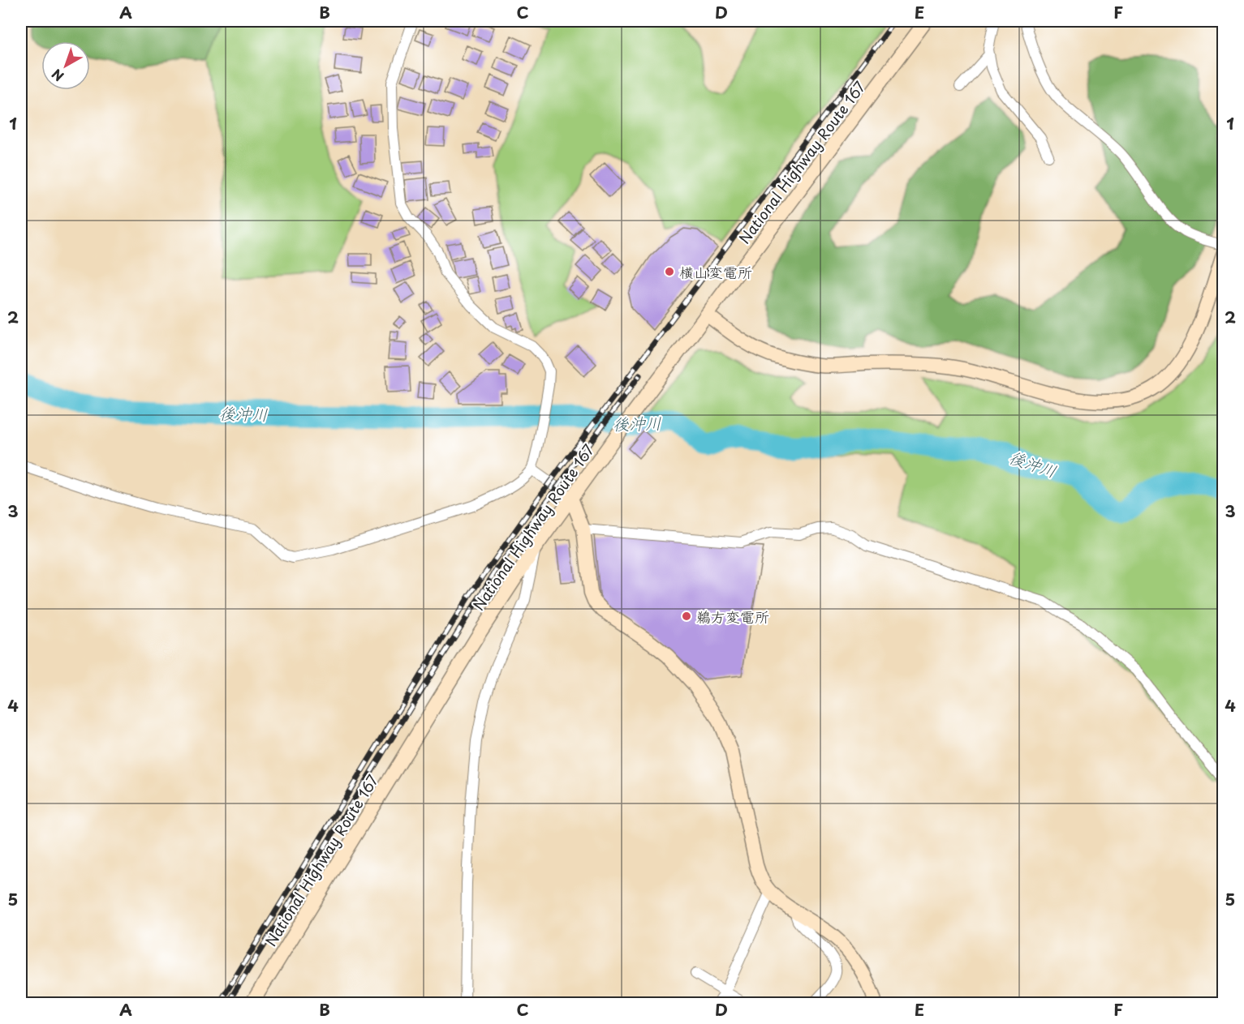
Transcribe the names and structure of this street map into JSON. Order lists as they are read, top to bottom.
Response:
{
  "streets": {
    "street": ["National Highway Route 167"]
  },
  "water": ["後沖川"],
  "places": ["横山変電所", "鵜方変電所"],
  "north": "bottom left",
  "grid": {
    "columns": [
      "A",
      "B",
      "C",
      "D",
      "E",
      "F"
    ],
    "rows": [
      "1",
      "2",
      "3",
      "4",
      "5"
    ]
  }
}
